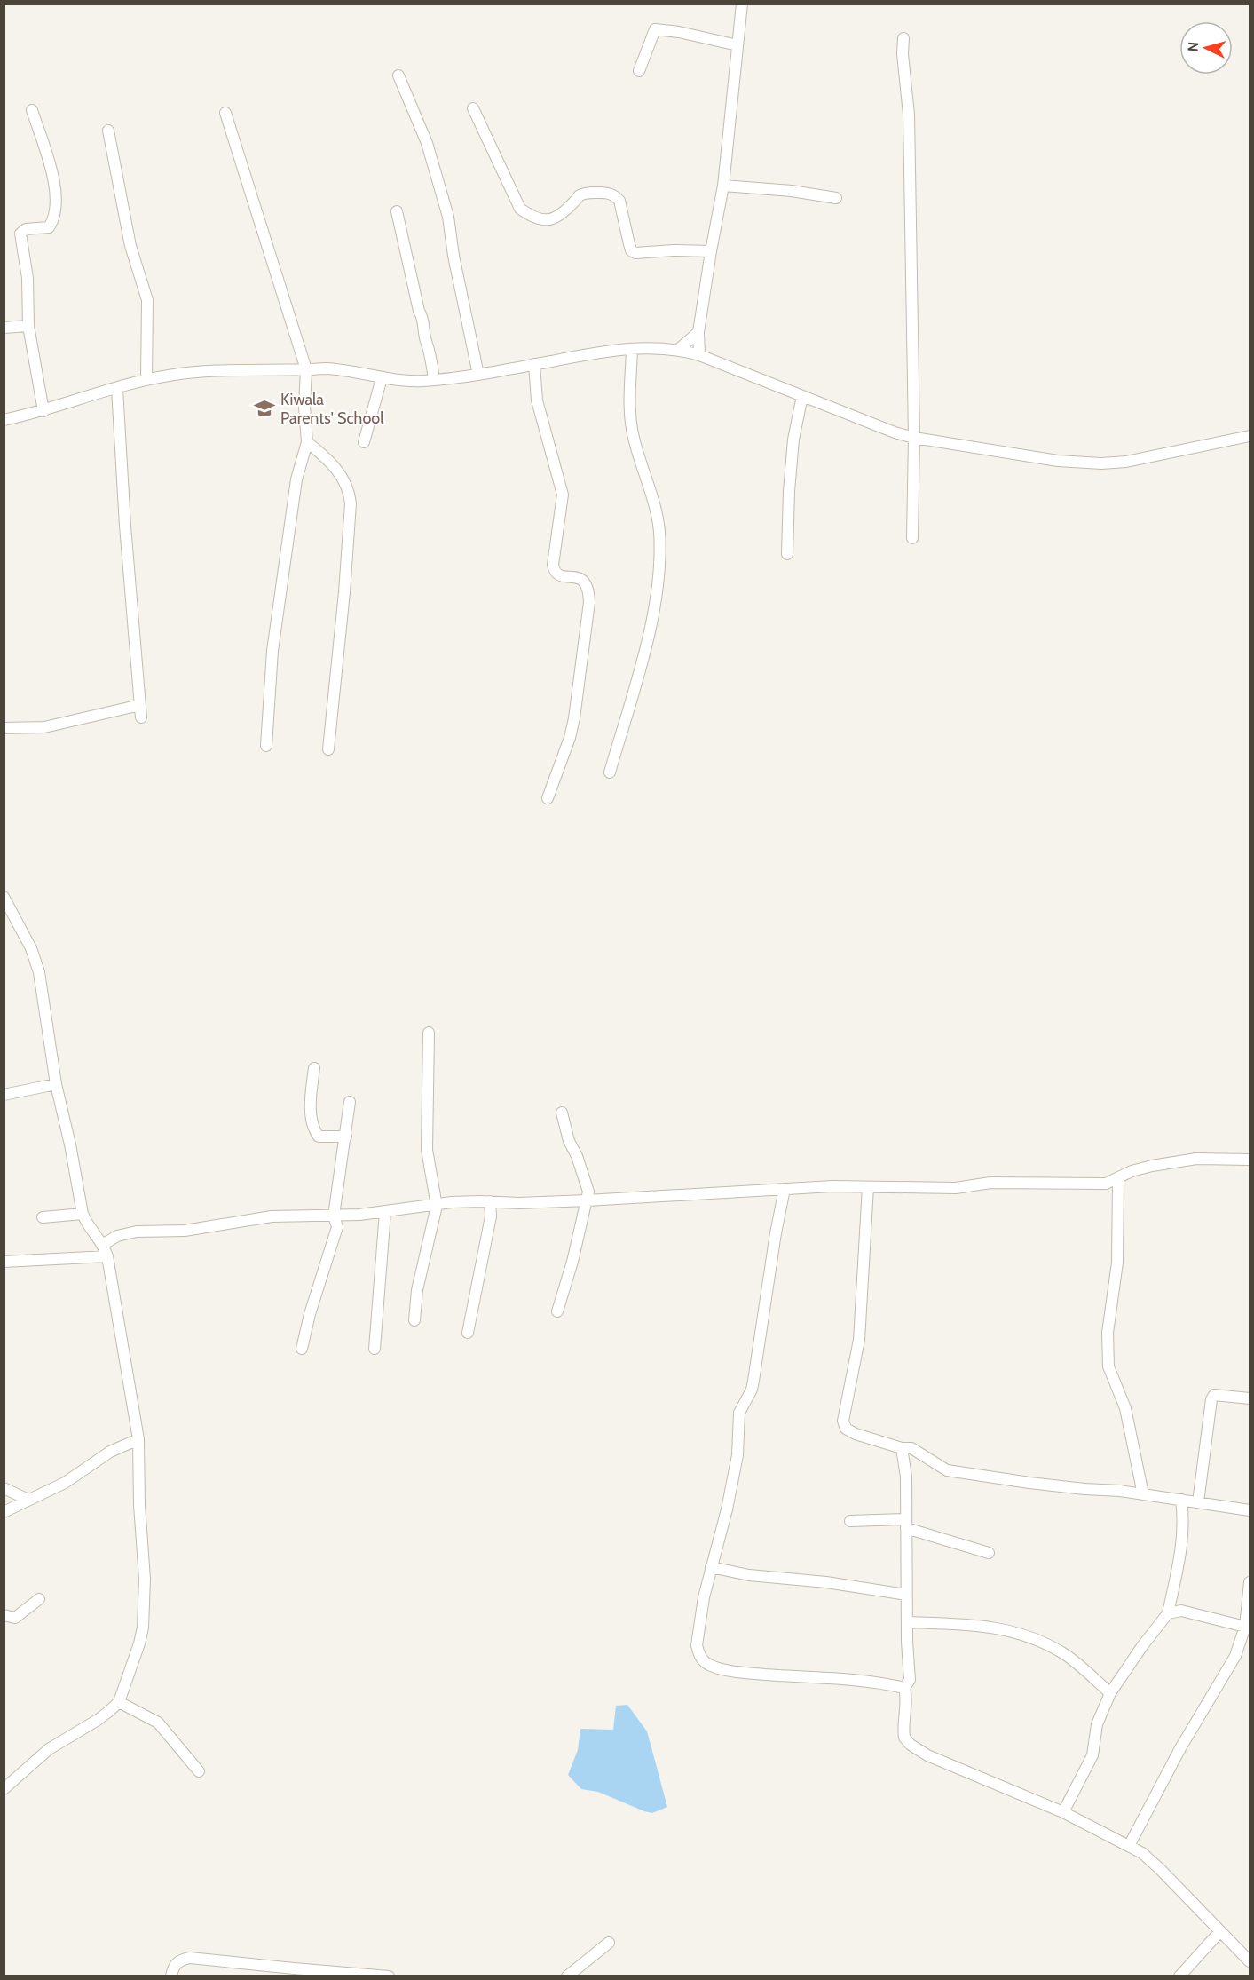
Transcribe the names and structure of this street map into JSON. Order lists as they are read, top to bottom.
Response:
{
  "places": {
    "school or university": ["Kiwala Parents' School"]
  },
  "north": "left"
}
